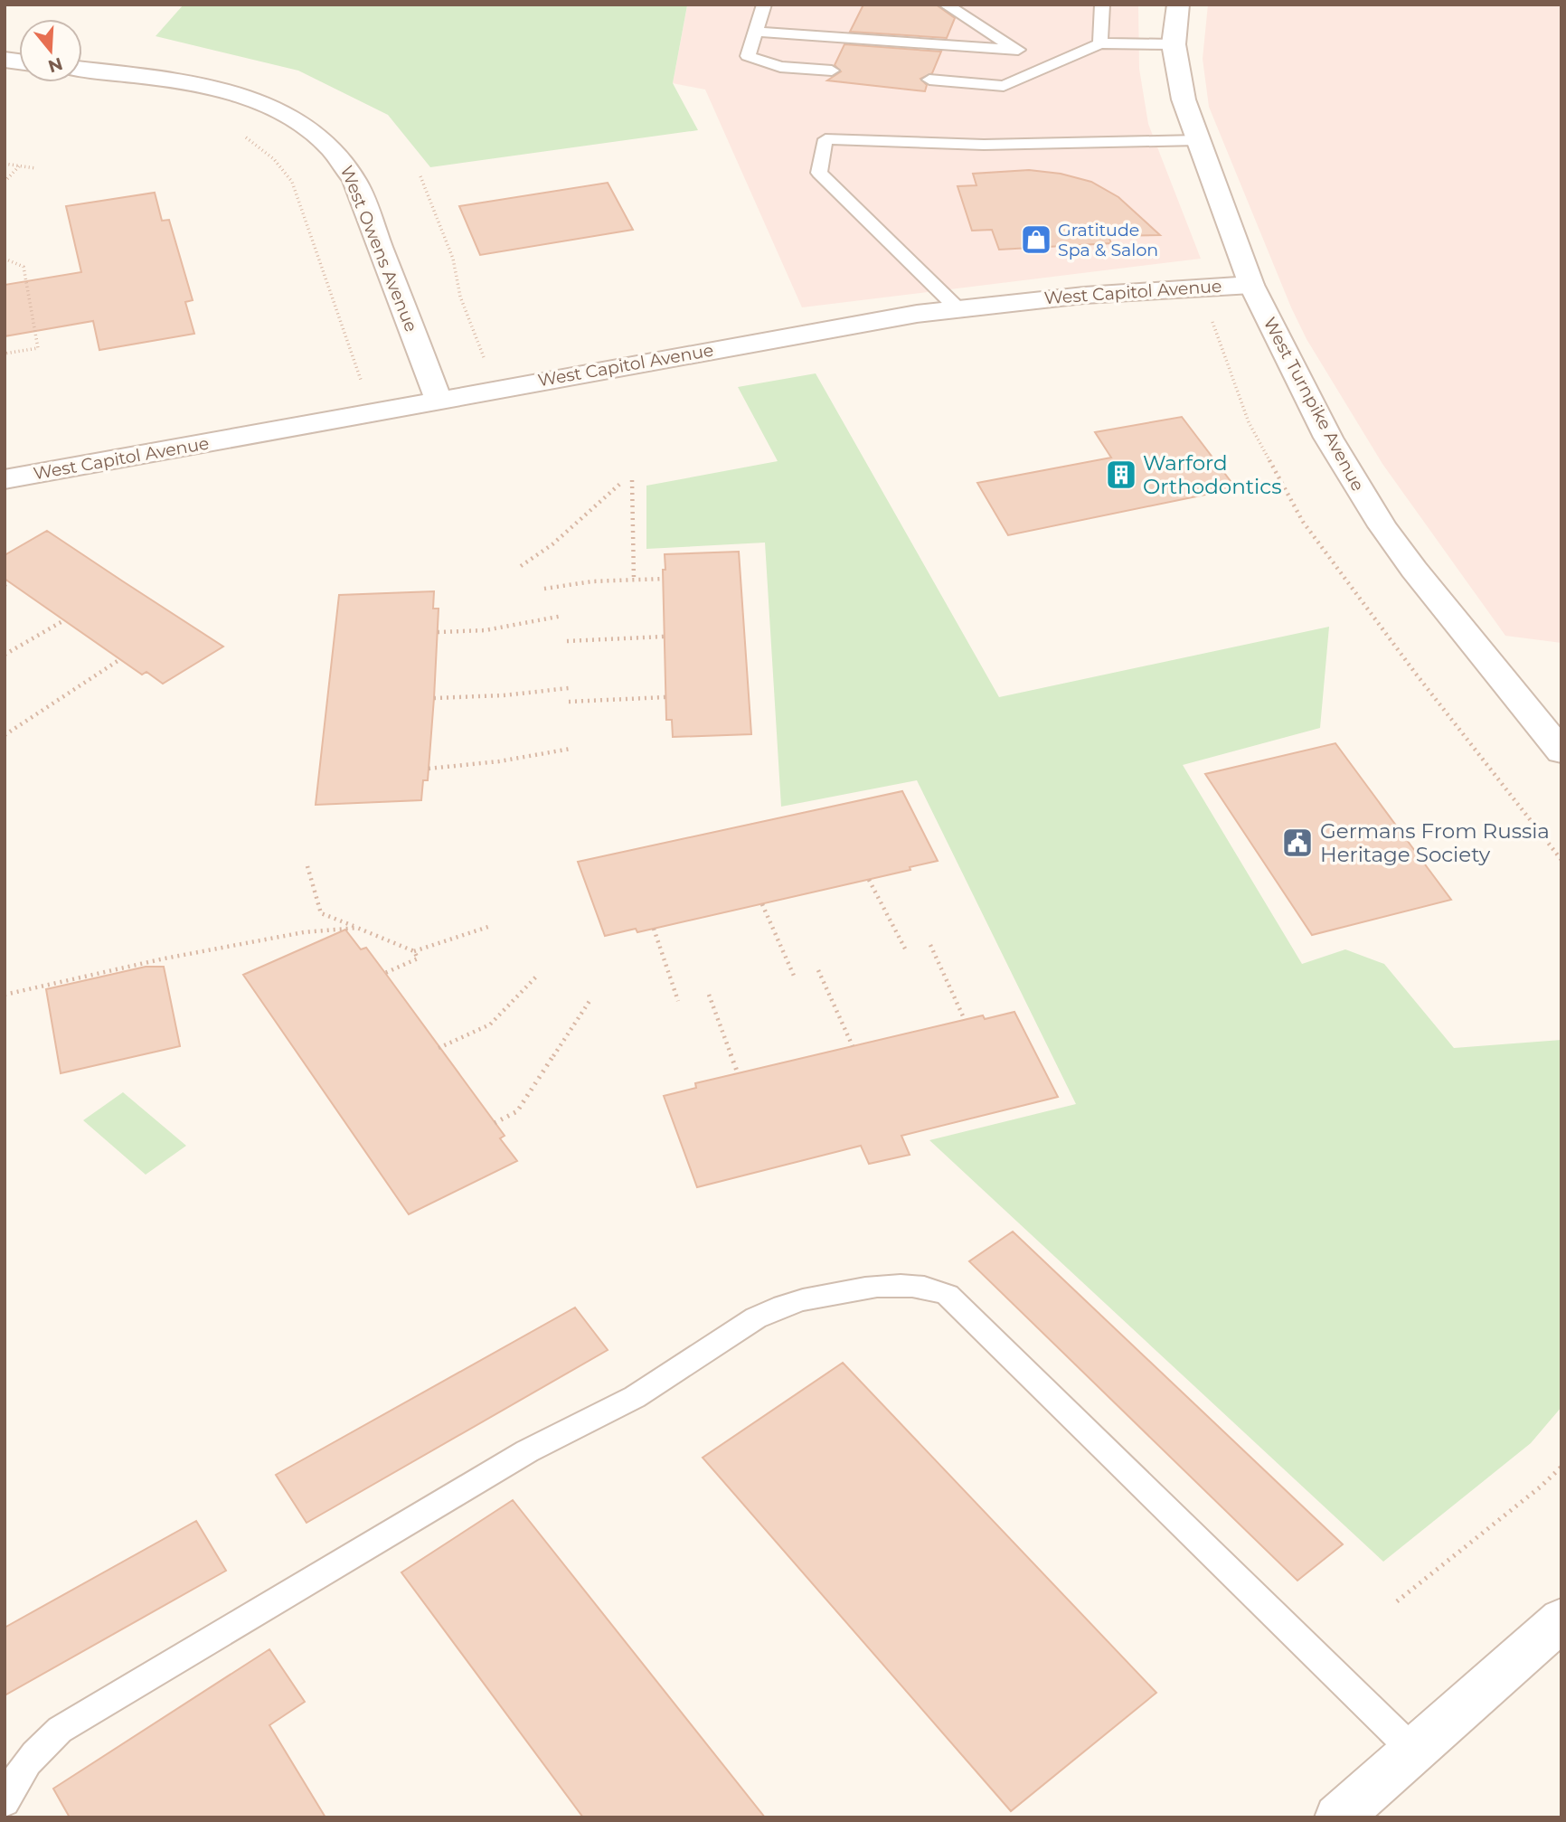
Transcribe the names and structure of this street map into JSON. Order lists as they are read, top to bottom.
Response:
{
  "streets": {
    "street": ["West Owens Avenue", "West Capitol Avenue", "West Turnpike Avenue"]
  },
  "crossings": [
    ["West Owens Avenue", "West Capitol Avenue"],
    ["West Capitol Avenue", "West Turnpike Avenue"]
  ],
  "places": {
    "shop": ["Gratitude Spa & Salon"],
    "building": ["Warford Orthodontics"],
    "public building": ["Germans From Russia Heritage Society"]
  },
  "north": "bottom"
}
